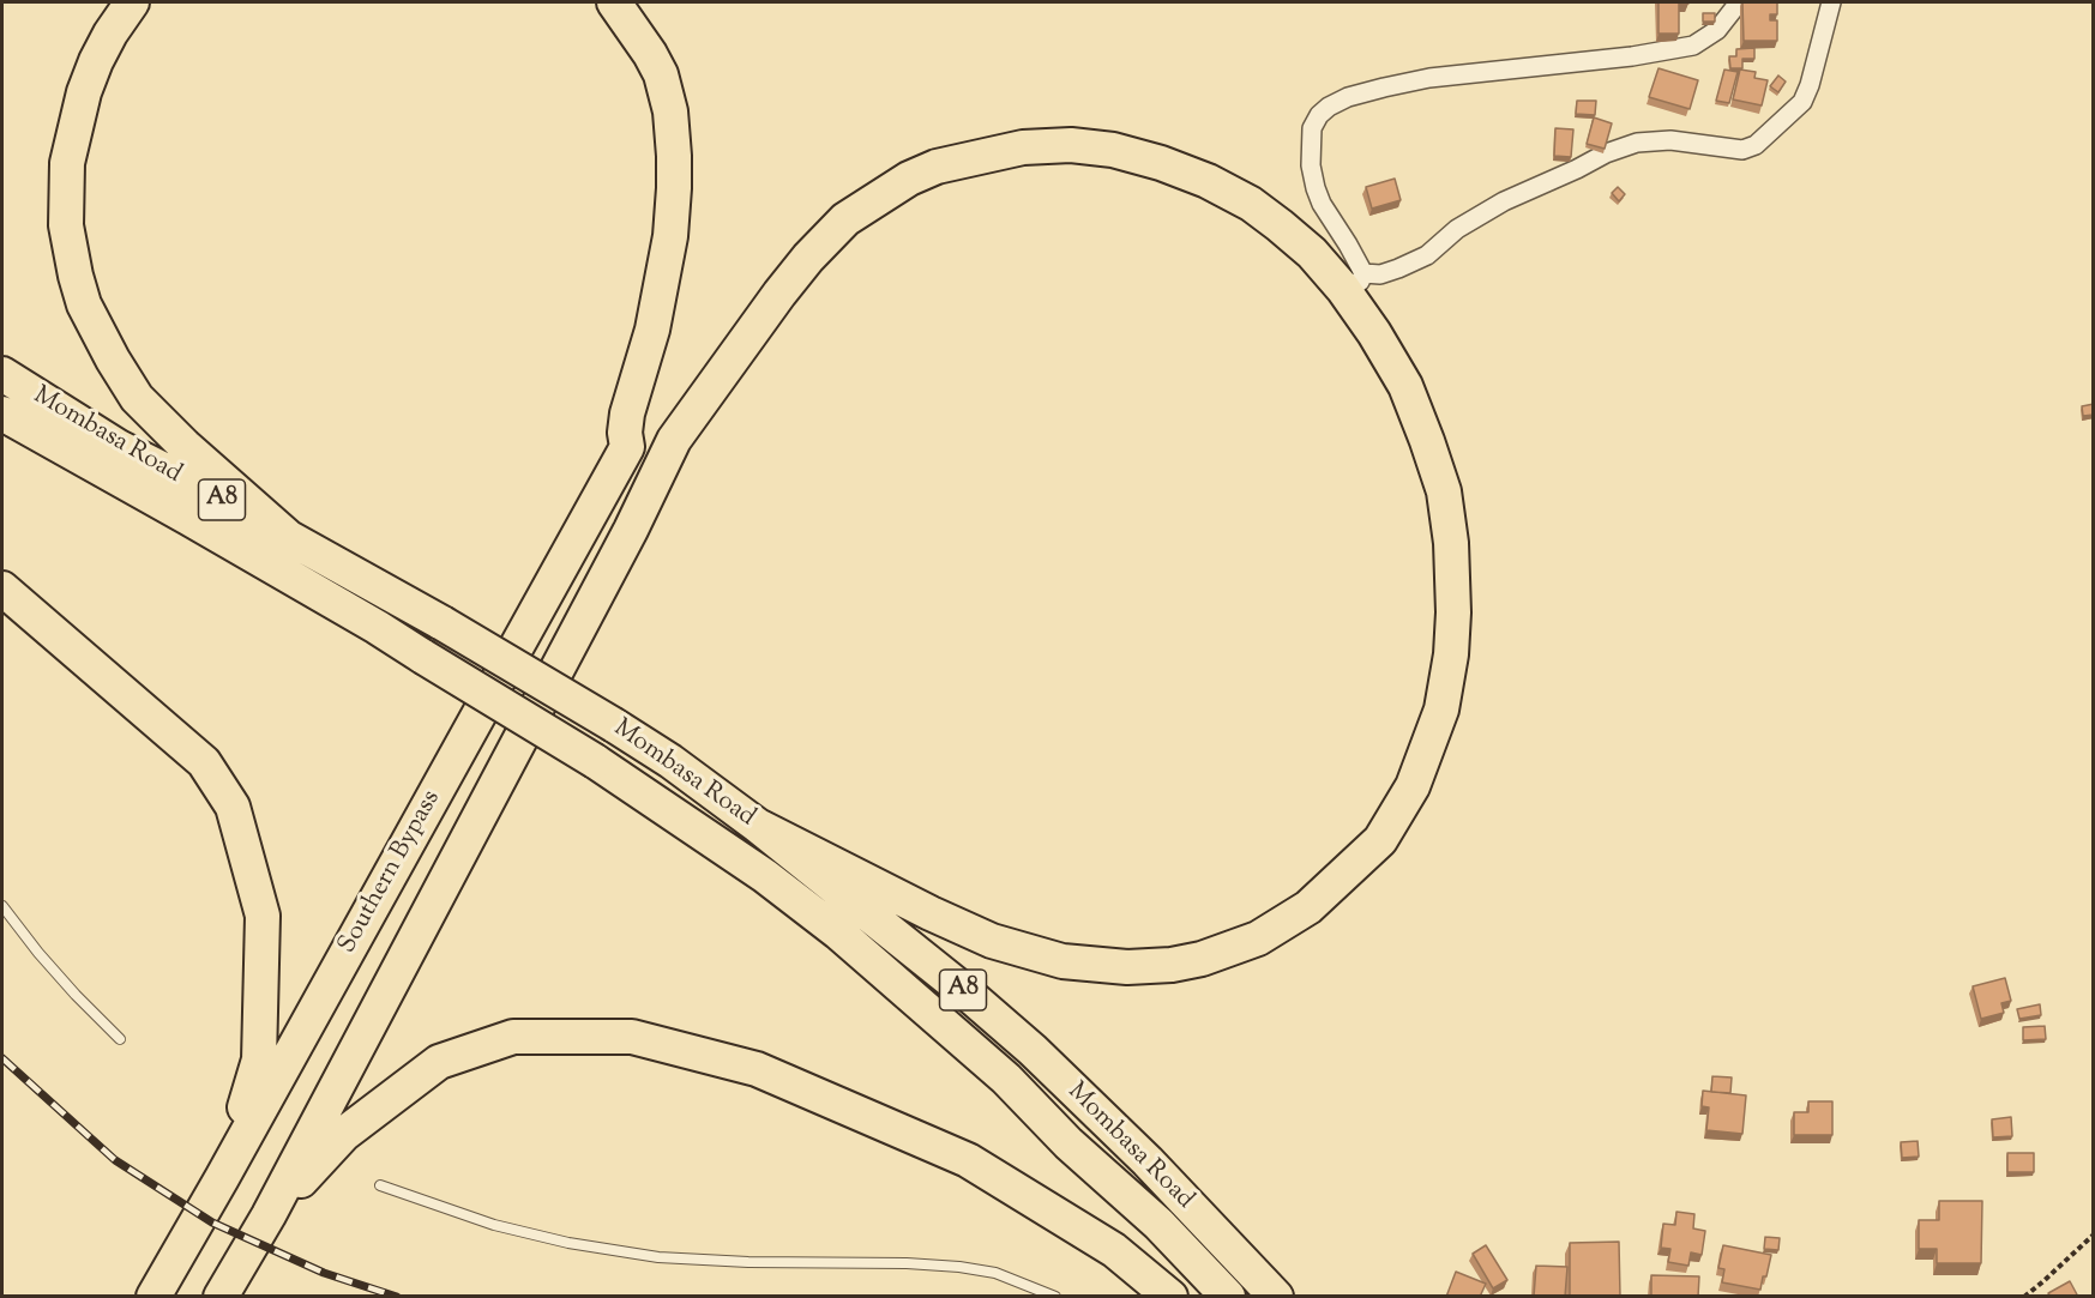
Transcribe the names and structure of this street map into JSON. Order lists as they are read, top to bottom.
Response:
{
  "streets": {
    "highway": ["Mombasa Road", "A8", "Southern Bypass"]
  },
  "crossings": [
    ["Mombasa Road", "Southern Bypass"]
  ]
}
